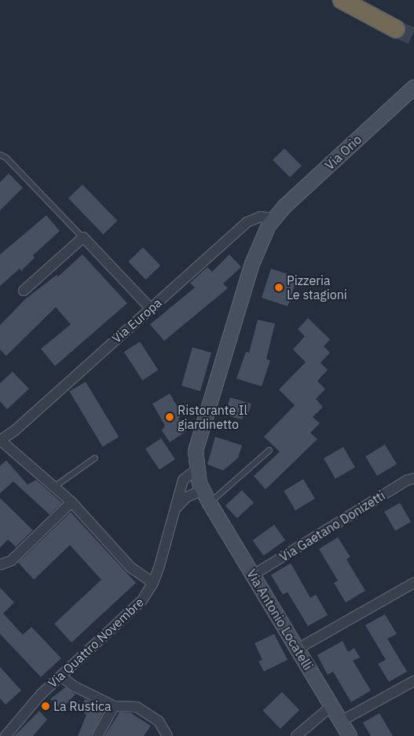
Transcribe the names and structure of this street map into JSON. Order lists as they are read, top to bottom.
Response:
{
  "streets": {
    "street": [
      "Via Orio",
      "Via Europa",
      "Via Gaetano Donizetti",
      "Via Antonio Locatelli",
      "Via Quattro Novembre"
    ]
  },
  "crossings": [
    ["Via Orio", "Via Europa"],
    ["Via Orio", "Via Antonio Locatelli"],
    ["Via Orio", "Via Quattro Novembre"],
    ["Via Gaetano Donizetti", "Via Antonio Locatelli"],
    ["Via Antonio Locatelli", "Via Quattro Novembre"]
  ],
  "places": ["Pizzeria Le stagioni", "Ristorante Il giardinetto", "La Rustica"]
}
